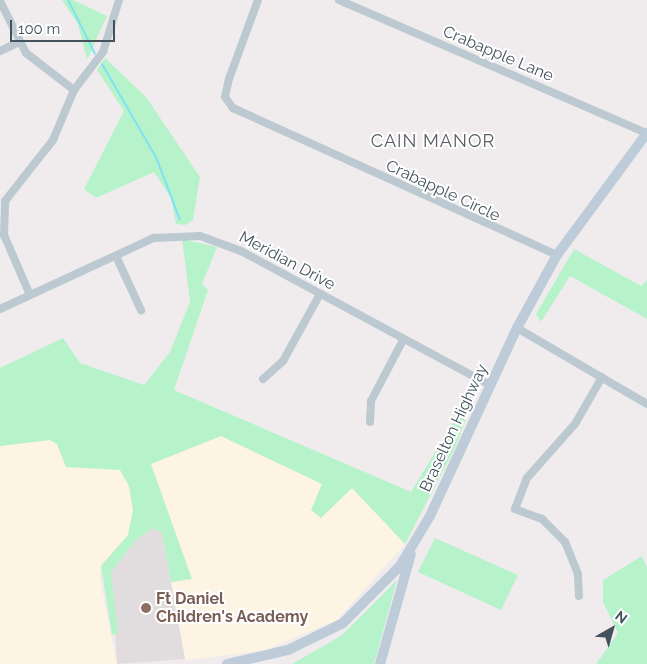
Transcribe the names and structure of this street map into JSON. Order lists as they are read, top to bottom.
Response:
{
  "streets": {
    "main road": ["Braselton Highway"],
    "street": ["Crabapple Lane", "Crabapple Circle", "Meridian Drive"]
  },
  "crossings": [
    ["Crabapple Lane", "Braselton Highway"],
    ["Crabapple Circle", "Braselton Highway"],
    ["Meridian Drive", "Braselton Highway"]
  ],
  "districts": ["CAIN MANOR"],
  "places": ["Ft Daniel Children's Academy"],
  "scale_bar": "100 m",
  "north": "top right"
}
